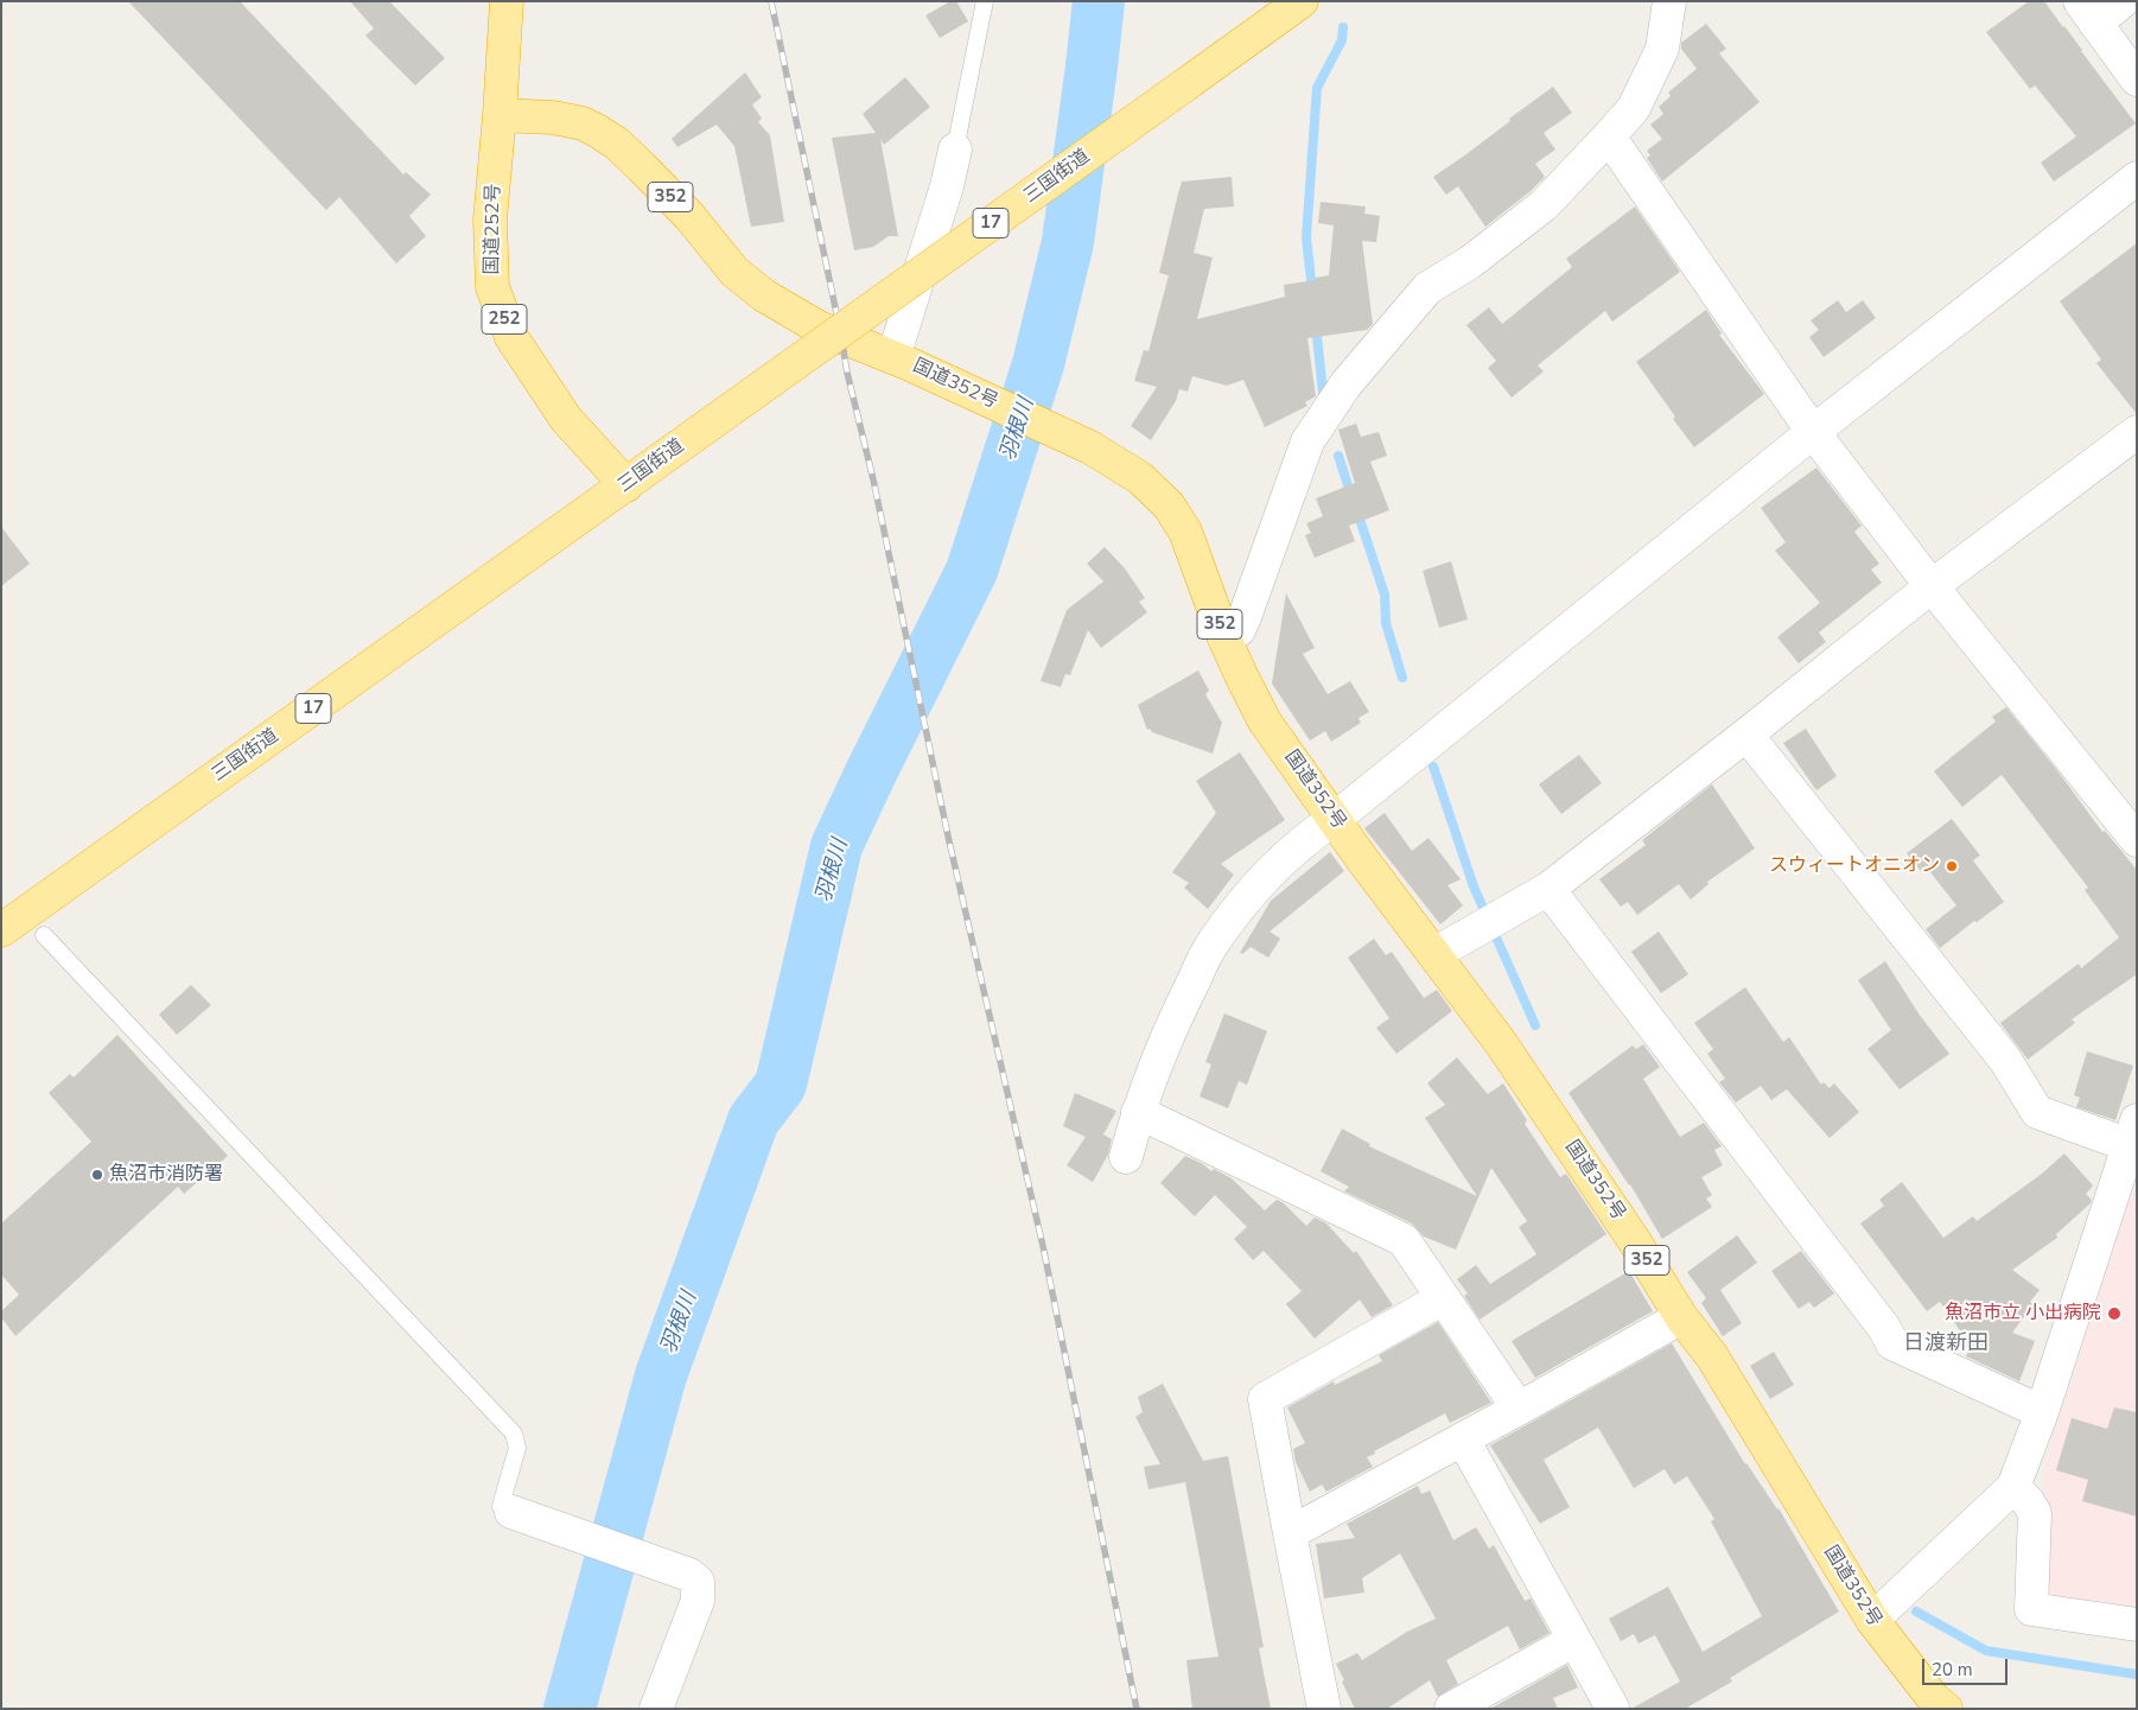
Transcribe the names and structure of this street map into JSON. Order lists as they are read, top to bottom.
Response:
{
  "streets": {
    "highway": [
      "三国街道",
      "352",
      "17",
      "国道252号",
      "252",
      "国道352号"
    ]
  },
  "crossings": [
    ["三国街道", "国道252号"],
    ["国道252号", "国道352号"]
  ],
  "districts": ["日渡新田"],
  "water": ["羽根川"],
  "places": ["スウィートオニオン", "魚沼市消防署", "魚沼市立 小出病院"],
  "scale_bar": "20 m"
}
